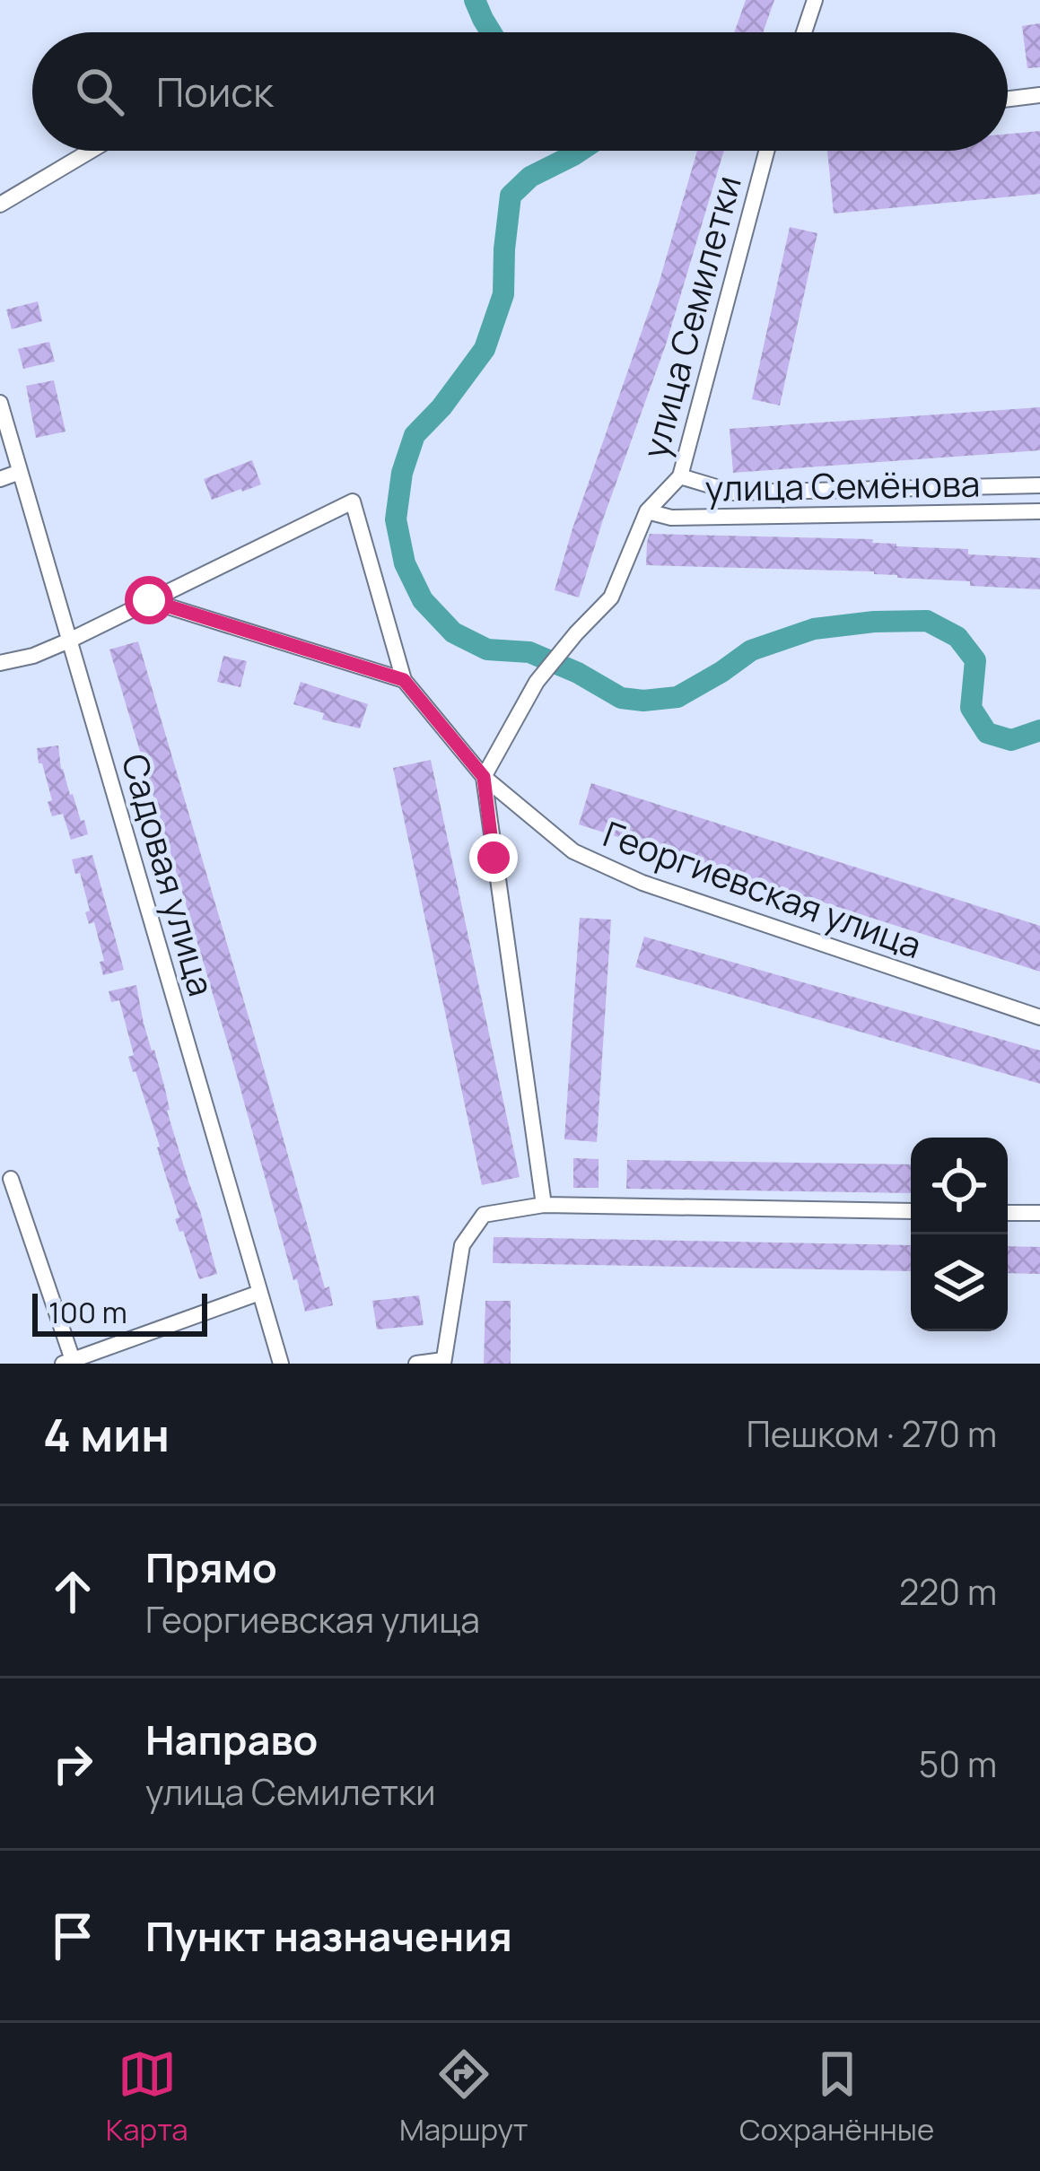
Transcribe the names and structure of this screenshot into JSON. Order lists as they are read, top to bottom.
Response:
{
  "streets": {
    "street": [
      "улица Семилетки",
      "улица Семёнова",
      "Садовая улица",
      "Георгиевская улица"
    ]
  },
  "crossings": [
    ["улица Семилетки", "улица Семёнова"],
    ["улица Семилетки", "Георгиевская улица"],
    ["Садовая улица", "Георгиевская улица"]
  ],
  "scale_bar": "100 m",
  "page": {
    "search": "Поиск",
    "scale": "100 m",
    "heading": ["4 мин", "Пешком · 270 m"],
    "list": [
      ["Прямо", "Георгиевская улица", "220 m"],
      ["Направо", "улица Семилетки", "50 m"],
      "Пункт назначения"
    ],
    "nav": ["Карта", "Маршрут", "Сохранённые"]
  }
}
